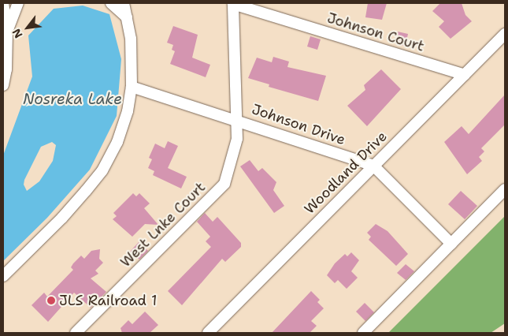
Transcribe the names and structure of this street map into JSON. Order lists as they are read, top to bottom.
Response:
{
  "streets": {
    "street": [
      "Johnson Court",
      "Johnson Drive",
      "Woodland Drive",
      "West Lnke Court"
    ]
  },
  "crossings": [
    ["Johnson Court", "Woodland Drive"],
    ["Johnson Court", "West Lnke Court"],
    ["Johnson Drive", "Woodland Drive"],
    ["Johnson Drive", "West Lnke Court"]
  ],
  "water": ["Nosreka Lake"],
  "places": ["JLS Railroad 1"],
  "north": "bottom left"
}
